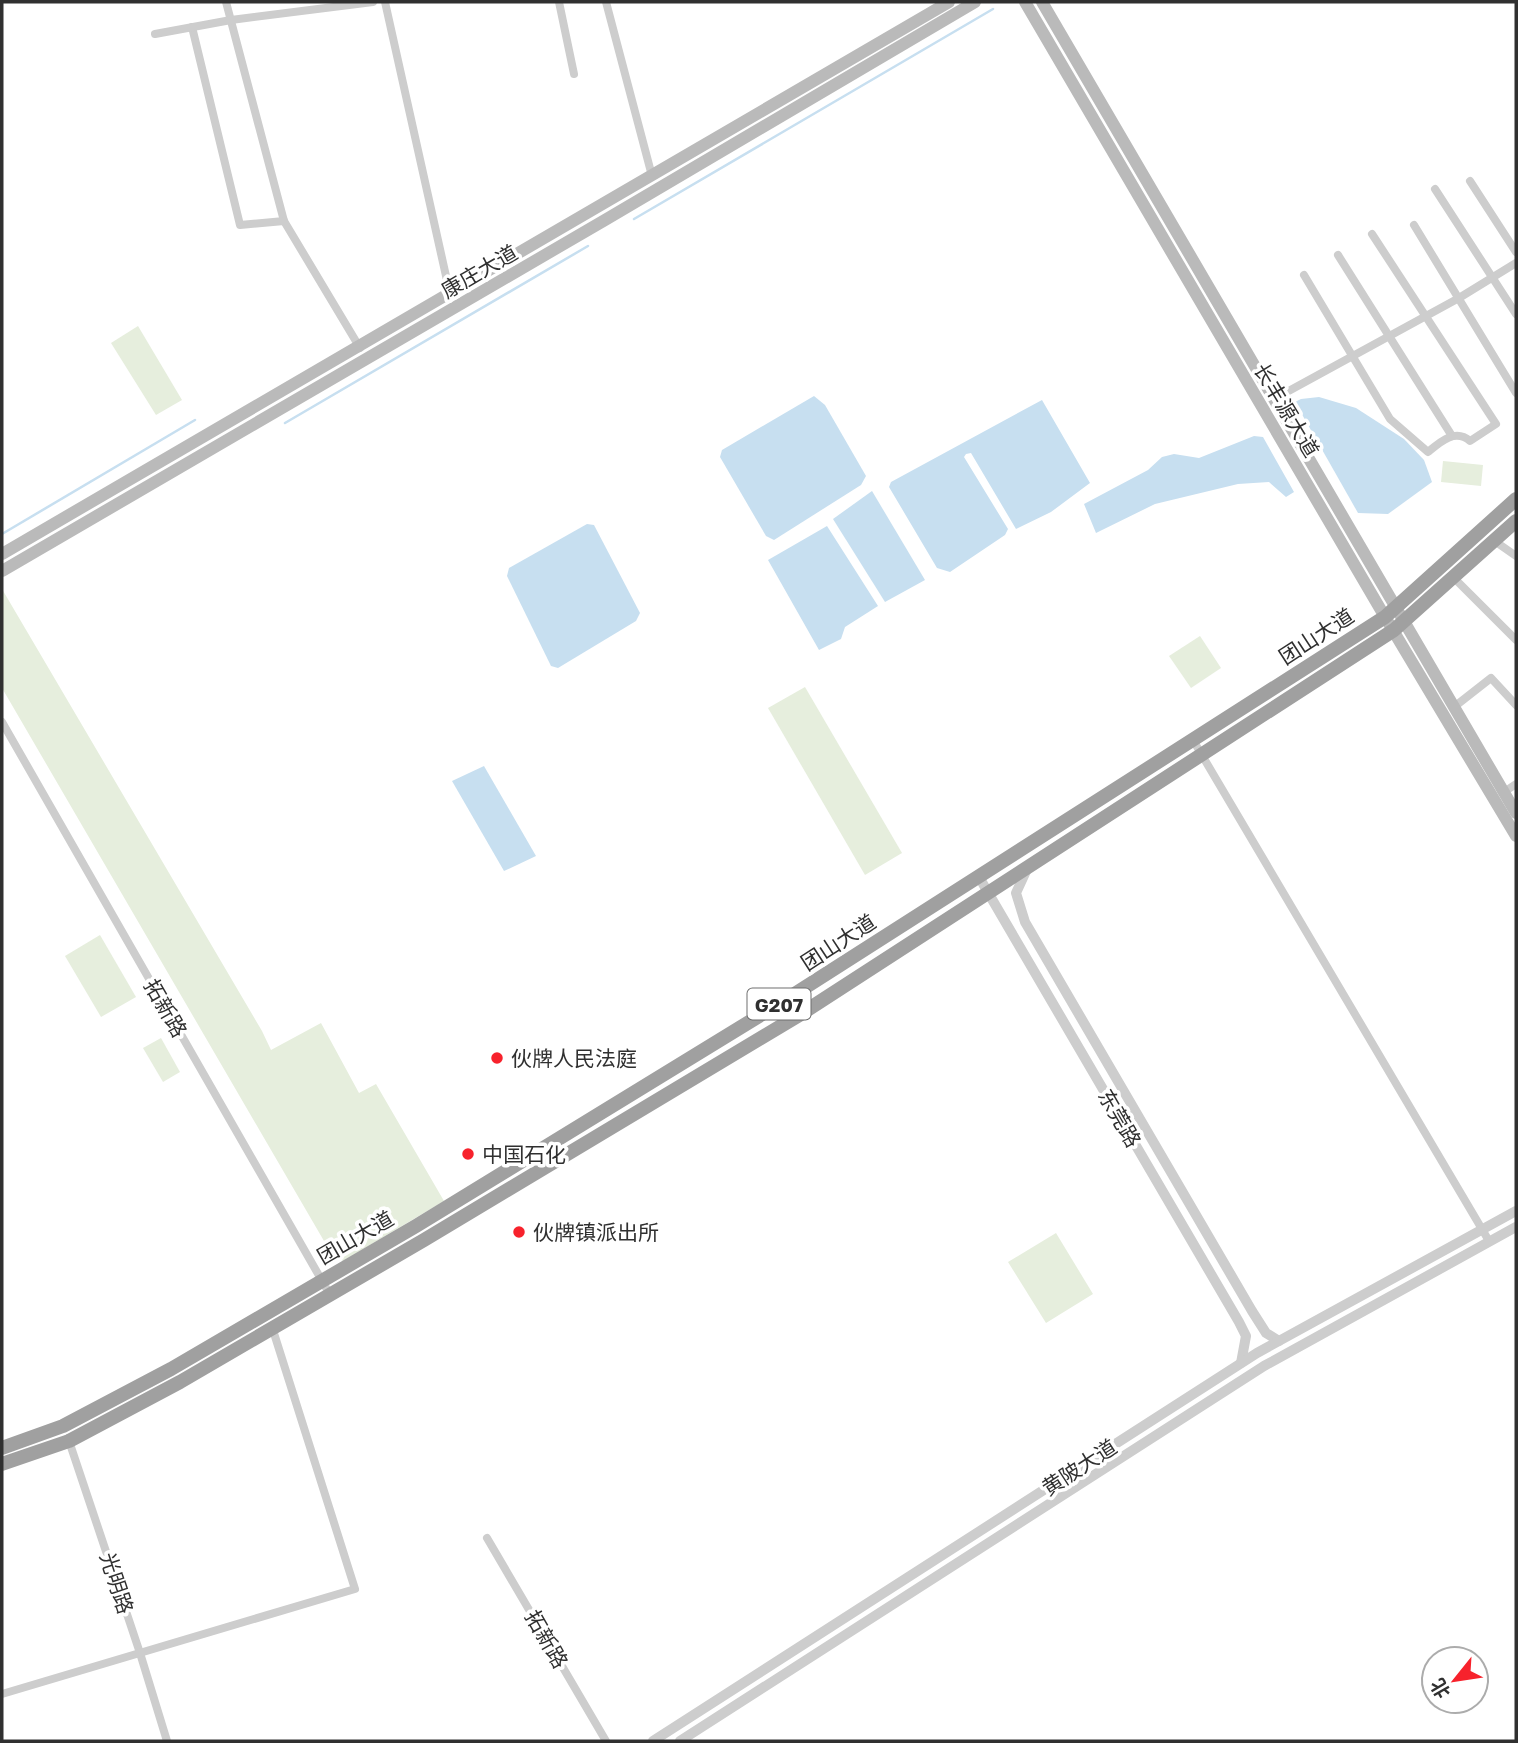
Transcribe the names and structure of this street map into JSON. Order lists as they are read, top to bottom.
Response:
{
  "streets": {
    "highway": ["团山大道", "G207"],
    "main road": ["康庄大道", "长丰源大道"],
    "street": [
      "拓新路",
      "东莞路",
      "黄陂大道",
      "光明路"
    ]
  },
  "crossings": [
    ["长丰源大道", "团山大道"],
    ["团山大道", "拓新路"],
    ["团山大道", "东莞路"],
    ["团山大道", "光明路"],
    ["东莞路", "黄陂大道"]
  ],
  "places": ["伙牌人民法庭", "中国石化", "伙牌镇派出所"],
  "north": "bottom left"
}
